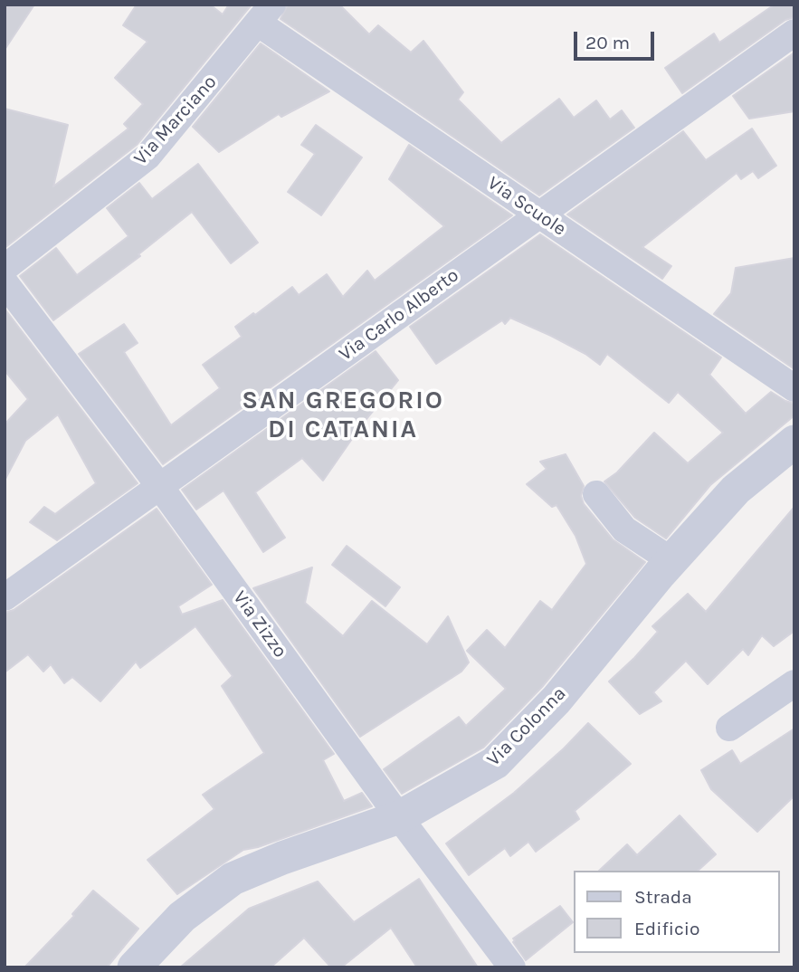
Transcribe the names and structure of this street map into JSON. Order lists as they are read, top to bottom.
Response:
{
  "streets": {
    "street": [
      "Via Marciano",
      "Via Scuole",
      "Via Carlo Alberto",
      "Via Zizzo",
      "Via Colonna"
    ]
  },
  "crossings": [
    ["Via Marciano", "Via Scuole"],
    ["Via Scuole", "Via Carlo Alberto"],
    ["Via Carlo Alberto", "Via Zizzo"],
    ["Via Zizzo", "Via Colonna"]
  ],
  "districts": ["SAN GREGORIO DI CATANIA"],
  "legend": ["Strada", "Edificio"],
  "scale_bar": "20 m"
}
